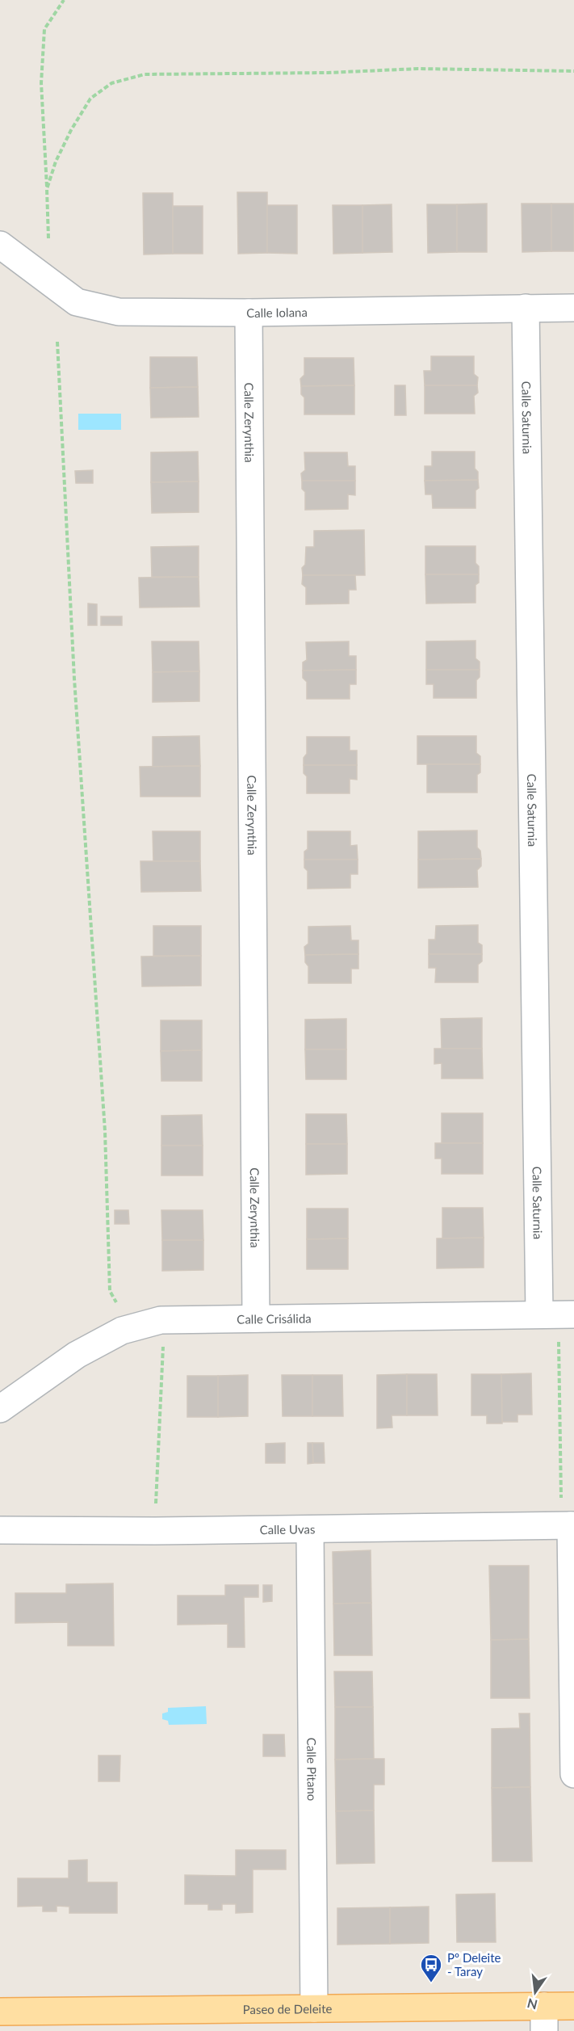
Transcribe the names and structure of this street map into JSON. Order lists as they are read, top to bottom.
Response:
{
  "streets": {
    "main road": ["Paseo de Deleite"],
    "street": [
      "Calle Iolana",
      "Calle Saturnia",
      "Calle Zerynthia",
      "Calle Crisálida",
      "Calle Uvas",
      "Calle Pitano"
    ]
  },
  "crossings": [
    ["Calle Iolana", "Calle Saturnia"],
    ["Calle Iolana", "Calle Zerynthia"],
    ["Calle Saturnia", "Calle Crisálida"],
    ["Calle Zerynthia", "Calle Crisálida"],
    ["Calle Uvas", "Calle Pitano"],
    ["Calle Pitano", "Paseo de Deleite"]
  ],
  "places": {
    "bus stop": ["Pº Deleite - Taray"]
  },
  "north": "bottom"
}
